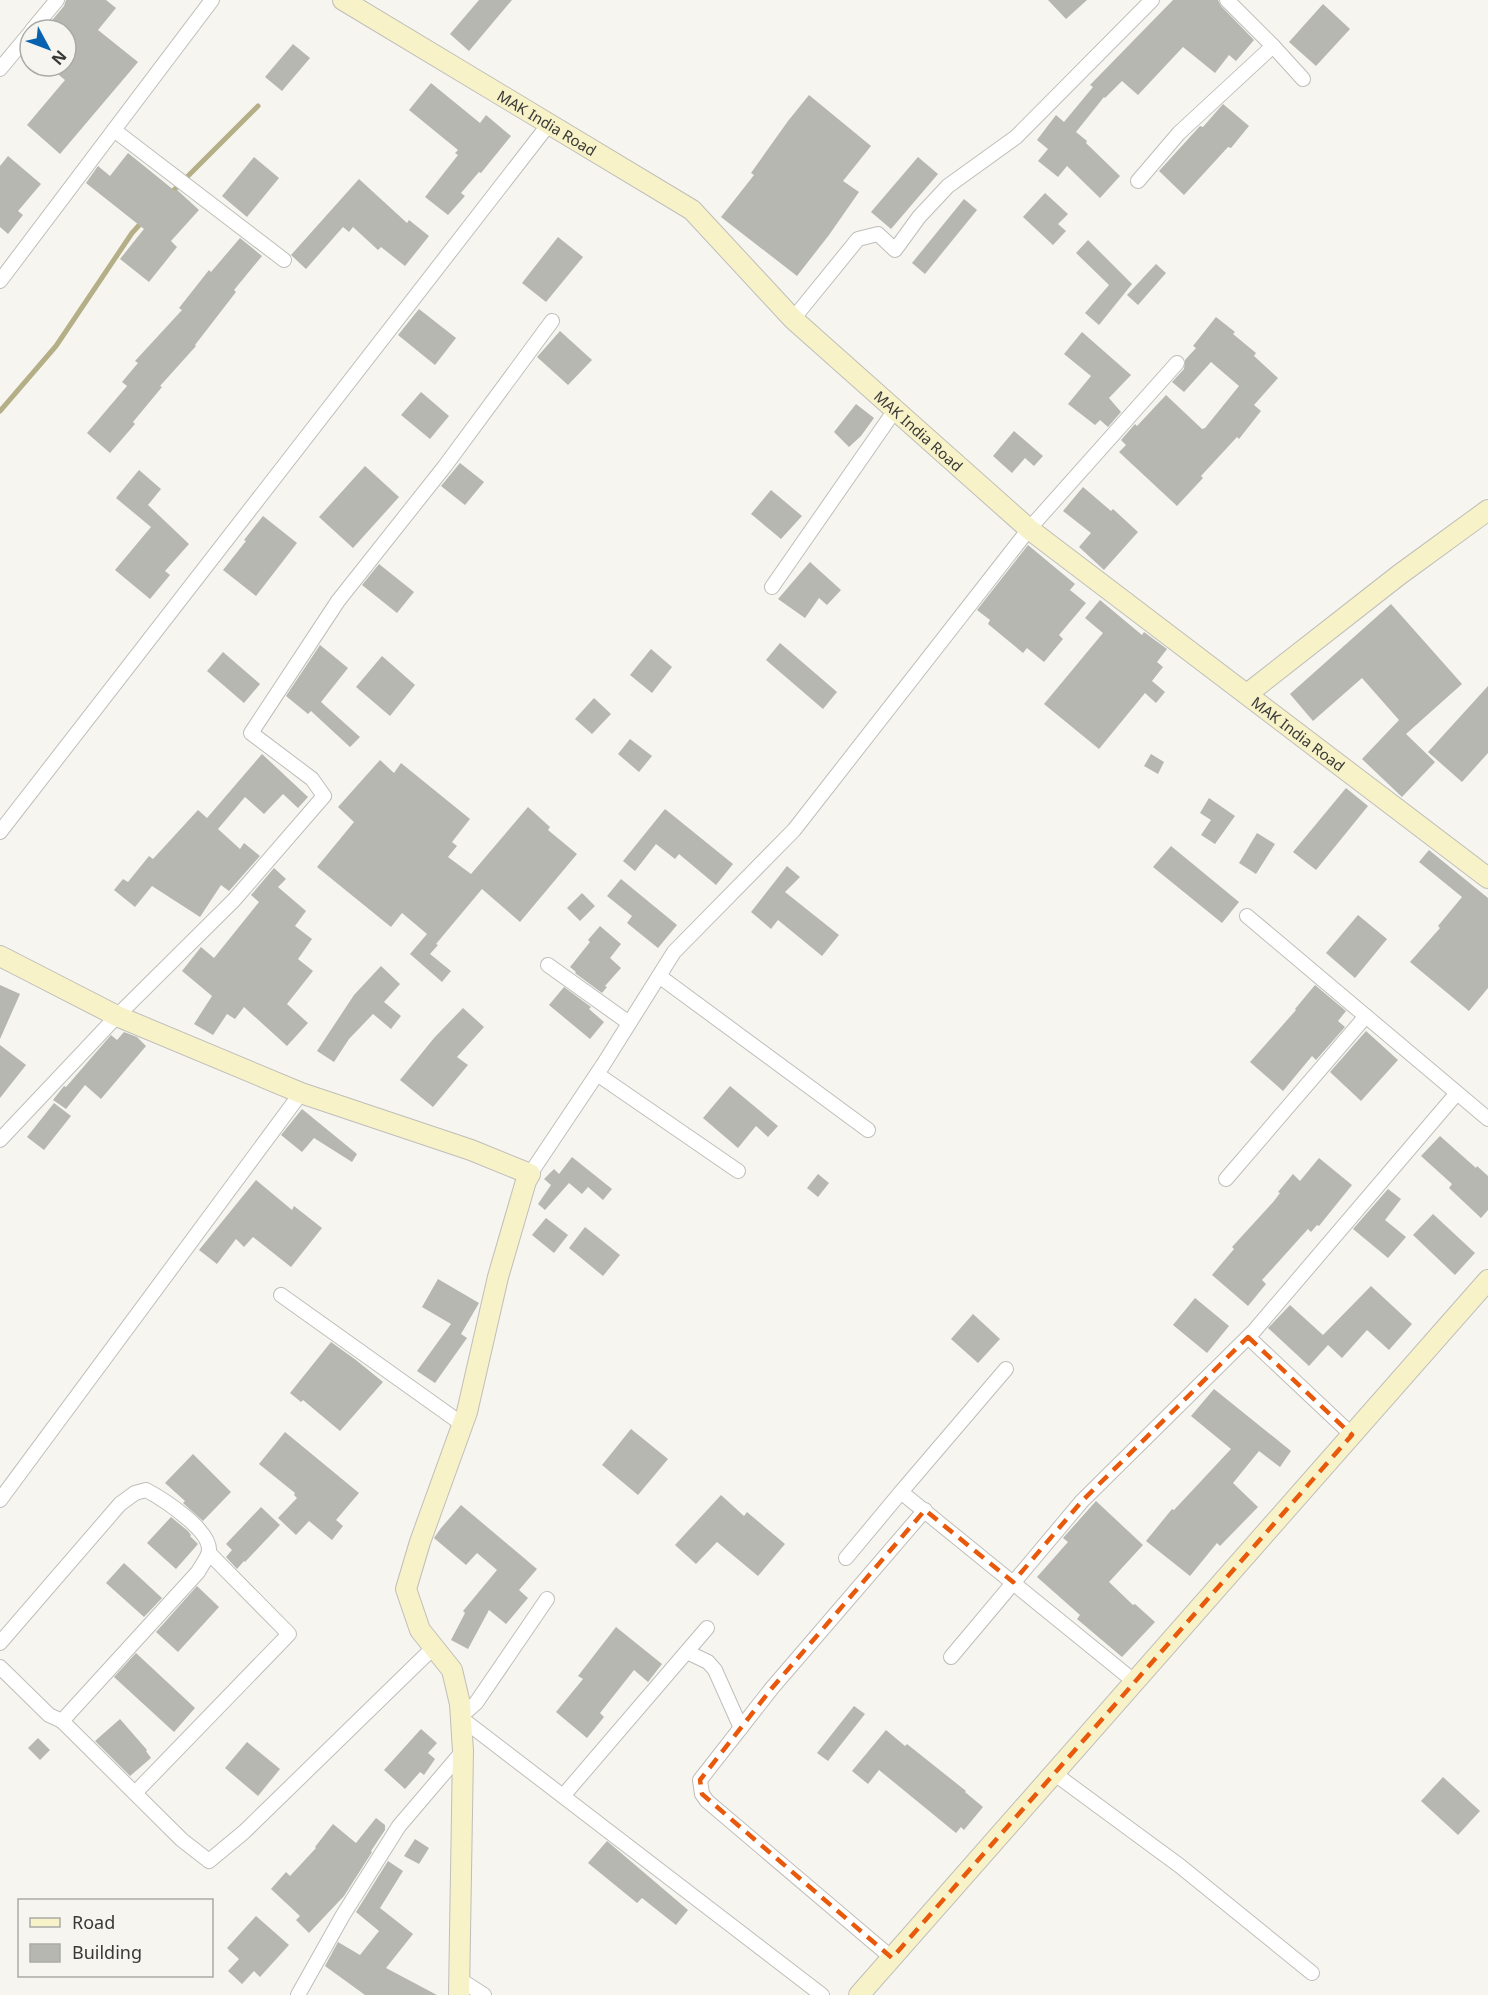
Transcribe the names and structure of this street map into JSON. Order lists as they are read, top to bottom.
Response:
{
  "streets": {
    "street": ["MAK India Road"]
  },
  "legend": ["Road", "Building"],
  "north": "bottom right"
}
